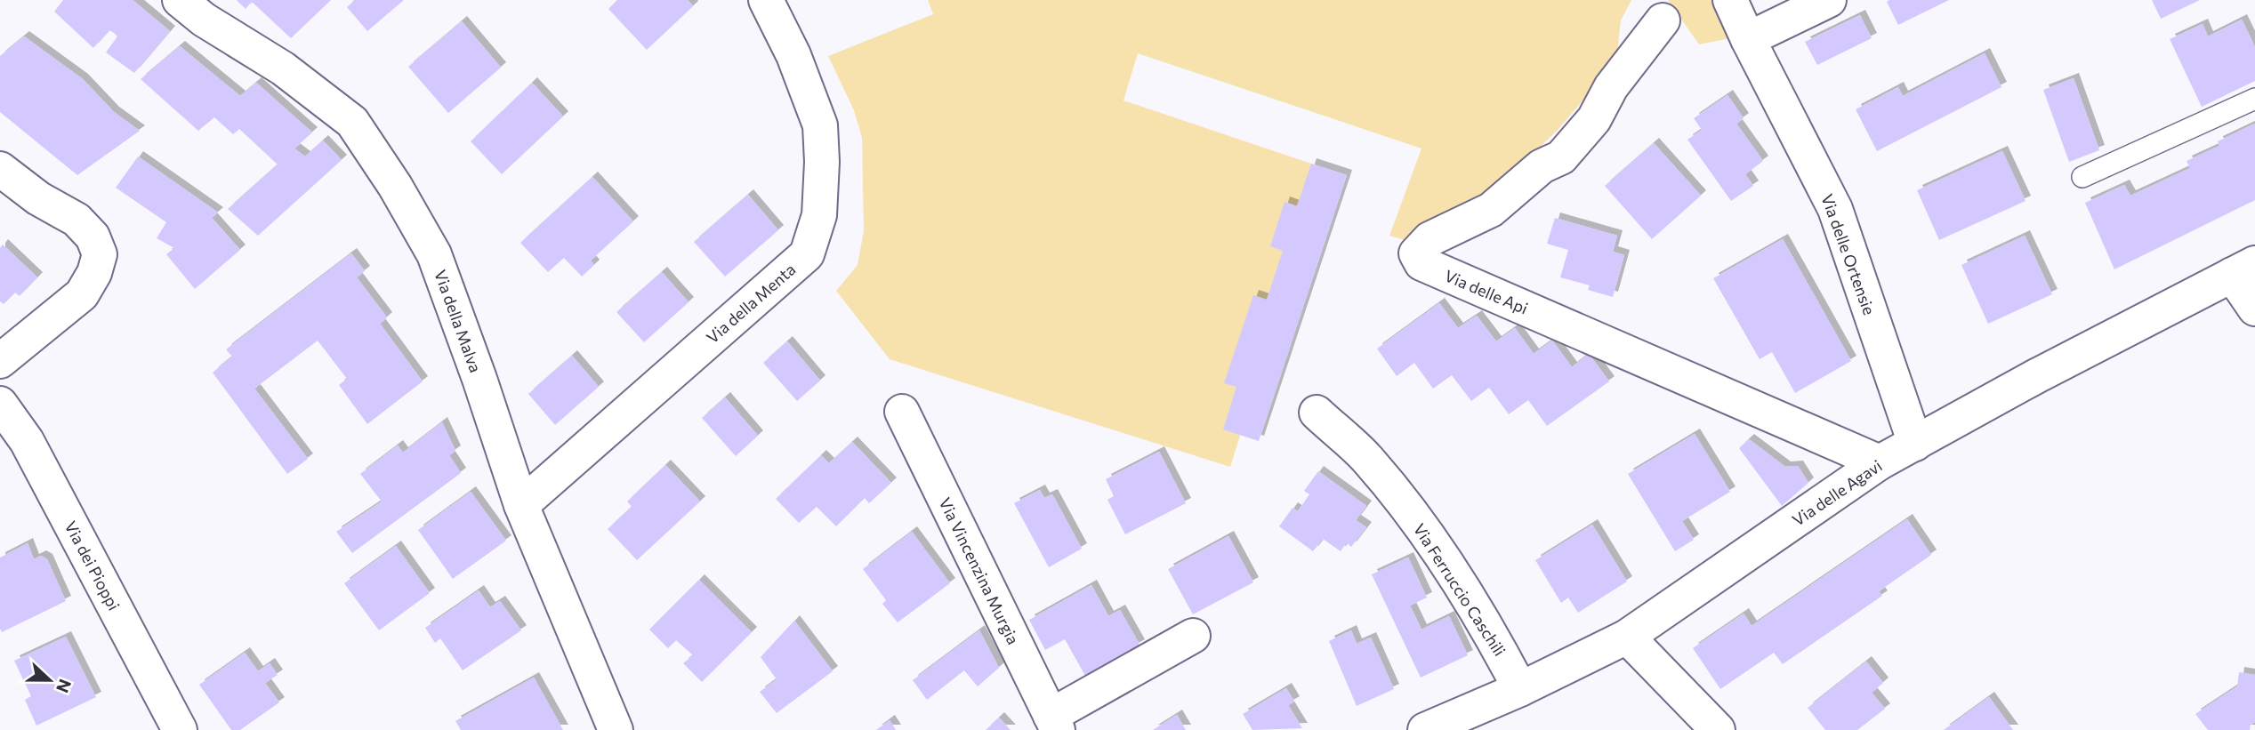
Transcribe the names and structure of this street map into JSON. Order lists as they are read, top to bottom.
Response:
{
  "streets": {
    "street": [
      "Via delle Ortensie",
      "Via delle Api",
      "Via della Menta",
      "Via della Malva",
      "Via delle Agavi",
      "Via dei Pioppi",
      "Via Vincenzina Murgia",
      "Via Ferruccio Caschili"
    ]
  },
  "crossings": [
    ["Via delle Ortensie", "Via delle Agavi"],
    ["Via delle Api", "Via delle Agavi"],
    ["Via della Menta", "Via della Malva"],
    ["Via delle Agavi", "Via Ferruccio Caschili"]
  ],
  "north": "right"
}
